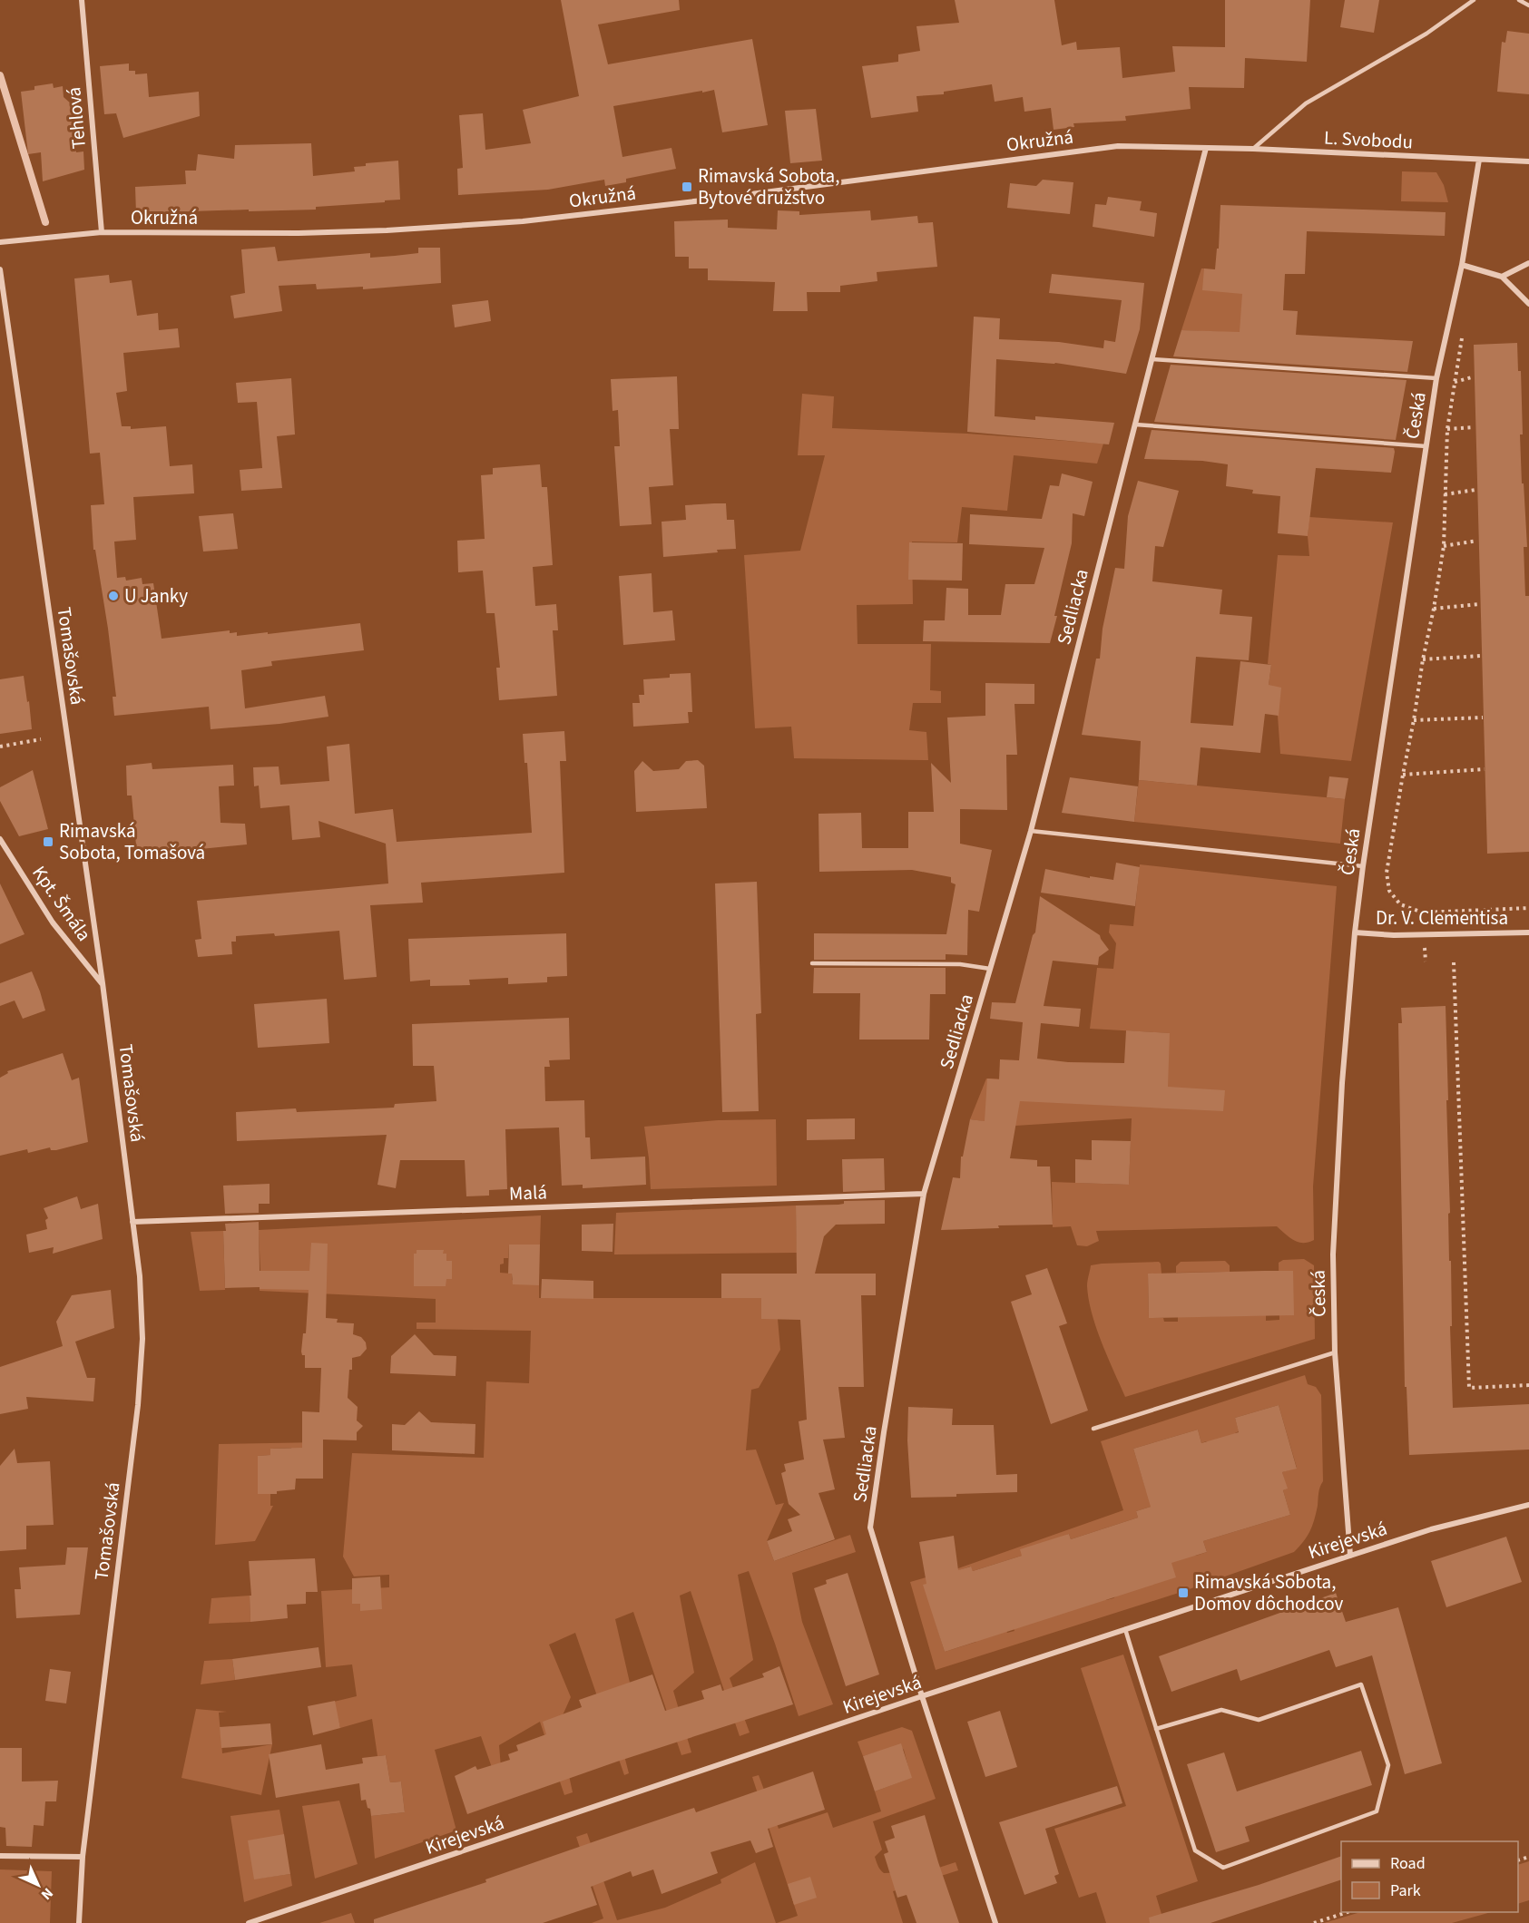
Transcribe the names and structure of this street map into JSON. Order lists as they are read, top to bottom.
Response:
{
  "streets": {
    "street": [
      "Tehlová",
      "L. Svobodu",
      "Okružná",
      "Česká",
      "Sedliacka",
      "Tomašovská",
      "Kpt. Šmála",
      "Dr. V. Clementisa",
      "Malá",
      "Kirejevská"
    ]
  },
  "crossings": [
    ["Tehlová", "Okružná"],
    ["L. Svobodu", "Okružná"],
    ["L. Svobodu", "Česká"],
    ["L. Svobodu", "Sedliacka"],
    ["Okružná", "Sedliacka"],
    ["Česká", "Dr. V. Clementisa"],
    ["Česká", "Kirejevská"],
    ["Sedliacka", "Malá"],
    ["Sedliacka", "Kirejevská"],
    ["Tomašovská", "Kpt. Šmála"],
    ["Tomašovská", "Malá"]
  ],
  "places": {
    "transit": ["Rimavská Sobota, Bytové družstvo", "Rimavská Sobota, Tomašová", "Rimavská Sobota, Domov dôchodcov"],
    "other": ["U Janky"]
  },
  "legend": ["Road", "Park"],
  "north": "bottom right"
}
